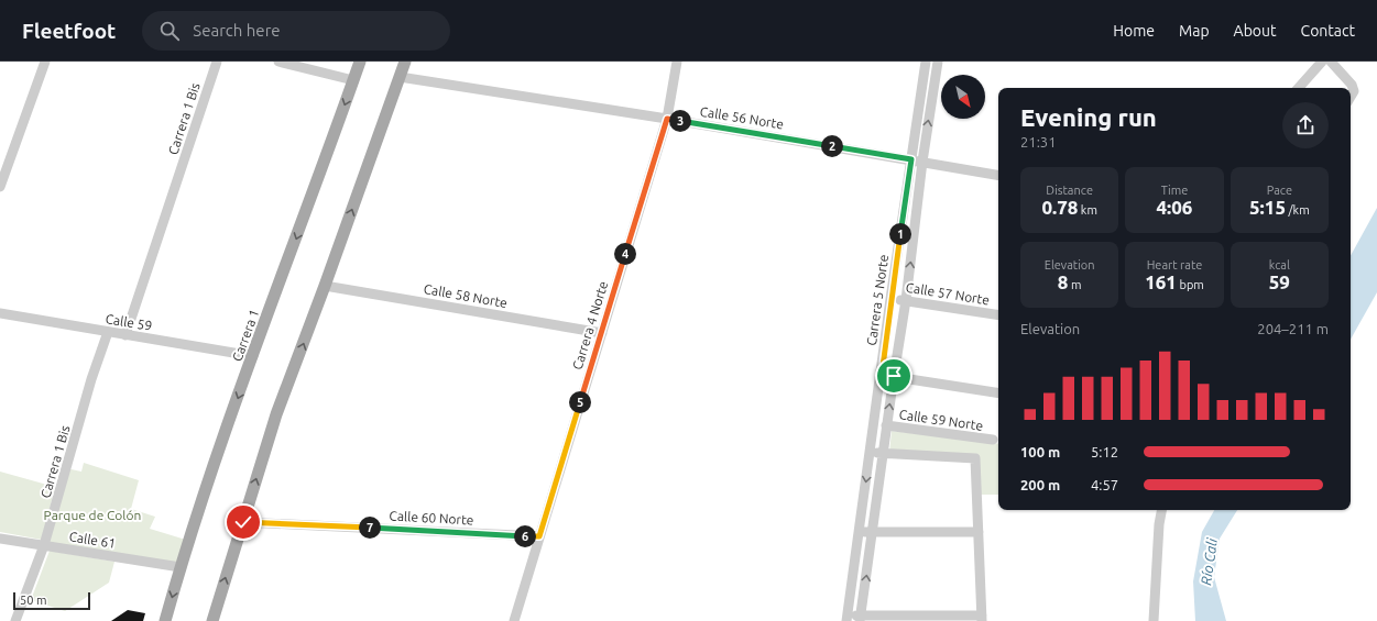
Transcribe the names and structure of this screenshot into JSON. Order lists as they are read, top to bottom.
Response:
{
  "streets": {
    "main road": ["Carrera 1"],
    "street": [
      "Calle 56 Norte",
      "Carrera 1 Bis",
      "Calle 57 Norte",
      "Calle 58 Norte",
      "Carrera 5 Norte",
      "Calle 59",
      "Carrera 4 Norte",
      "Calle 59 Norte",
      "Calle 60 Norte",
      "Calle 61"
    ]
  },
  "crossings": [
    ["Calle 56 Norte", "Carrera 5 Norte"],
    ["Calle 56 Norte", "Carrera 4 Norte"],
    ["Carrera 1 Bis", "Calle 59"],
    ["Carrera 1 Bis", "Calle 61"],
    ["Calle 57 Norte", "Carrera 5 Norte"],
    ["Calle 58 Norte", "Carrera 4 Norte"],
    ["Carrera 5 Norte", "Calle 59 Norte"],
    ["Calle 59", "Carrera 1"],
    ["Carrera 4 Norte", "Calle 60 Norte"],
    ["Carrera 1", "Calle 61"]
  ],
  "water": ["Río Cali"],
  "parks": ["Parque de Colón"],
  "scale_bar": "50 m",
  "north": "bottom right",
  "page": {
    "header": "Fleetfoot",
    "search": "Search here",
    "nav": [
      "Home",
      "Map",
      "About",
      "Contact"
    ],
    "heading": ["Evening run", "21:31"],
    "pins": [
      "3",
      "2",
      "1",
      "4",
      "5",
      "7",
      "6"
    ],
    "stats": [
      ["Distance", "0.78 km"],
      ["Time", "4:06"],
      ["Pace", "5:15 /km"],
      ["Elevation", "8 m"],
      ["Heart rate", "161 bpm"],
      ["kcal", "59"]
    ],
    "chart": ["Elevation", "204–211 m"],
    "list": [
      {
        "name": "100 m",
        "note": "5:12"
      },
      {
        "name": "200 m",
        "note": "4:57"
      }
    ],
    "scale": "50 m"
  }
}
